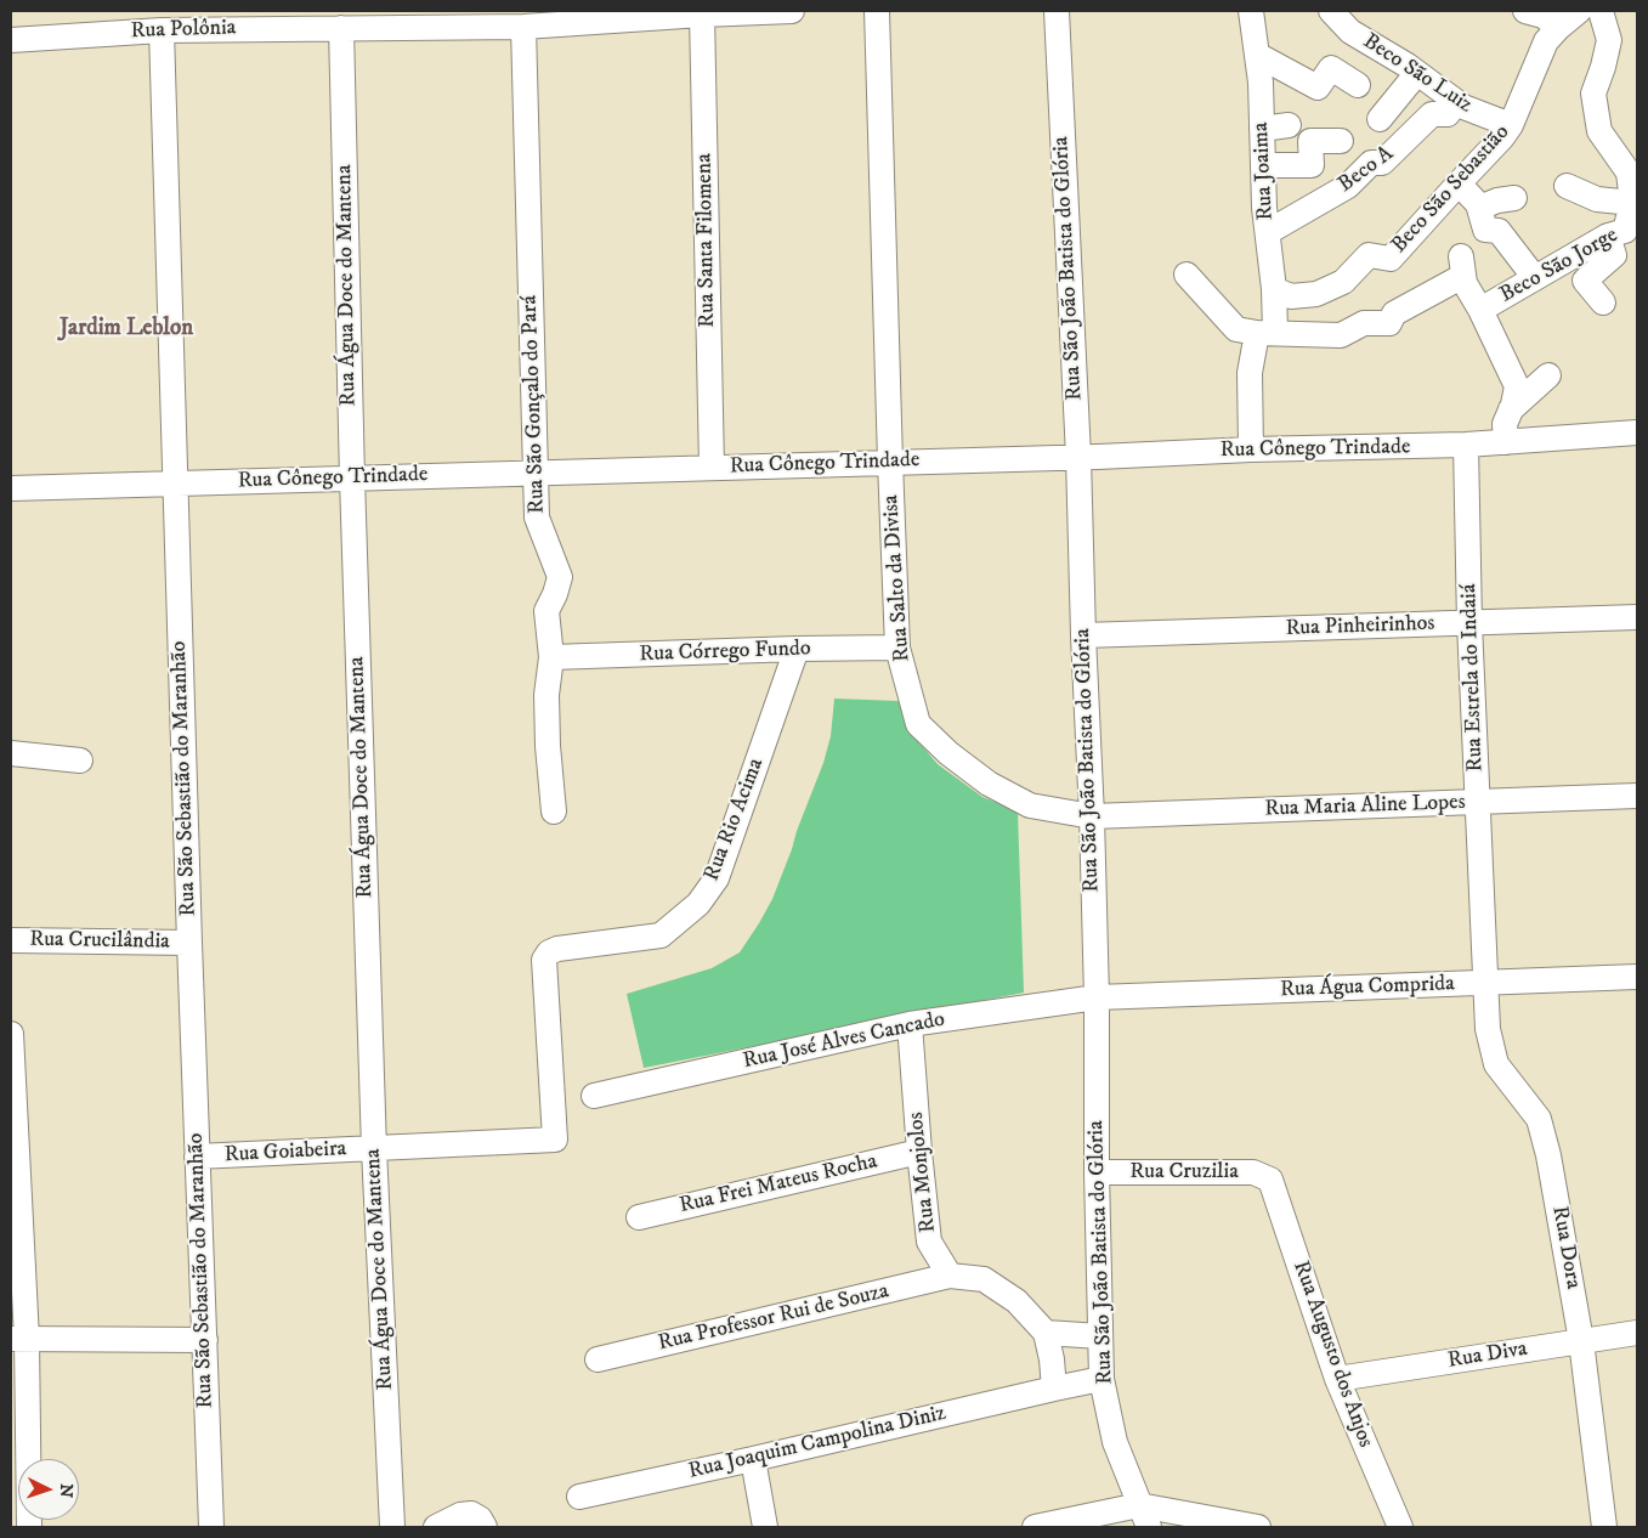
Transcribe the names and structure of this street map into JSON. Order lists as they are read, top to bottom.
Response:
{
  "streets": {
    "street": [
      "Rua Polônia",
      "Beco São Luiz",
      "Beco A",
      "Rua Joaima",
      "Beco São Sebastião",
      "Rua Santa Filomena",
      "Beco São Jorge",
      "Rua São João Batista do Glória",
      "Rua Água Doce do Mantena",
      "Rua São Gonçalo do Pará",
      "Rua Cônego Trindade",
      "Rua Salto da Divisa",
      "Rua Pinheirinhos",
      "Rua Córrego Fundo",
      "Rua Estrela do Indaiá",
      "Rua São Sebastião do Maranhão",
      "Rua Maria Aline Lopes",
      "Rua Rio Acima",
      "Rua Crucilândia",
      "Rua Água Comprida",
      "Rua José Alves Cancado",
      "Rua Goiabeira",
      "Rua Monjolos",
      "Rua Cruzilia",
      "Rua Frei Mateus Rocha",
      "Rua Dora",
      "Rua Professor Rui de Souza",
      "Rua Augusto dos Anjos",
      "Rua Diva",
      "Rua Joaquim Campolina Diniz"
    ]
  },
  "crossings": [
    ["Rua Polônia", "Rua Santa Filomena"],
    ["Rua Polônia", "Rua Água Doce do Mantena"],
    ["Rua Polônia", "Rua São Gonçalo do Pará"],
    ["Rua Polônia", "Rua São Sebastião do Maranhão"],
    ["Beco São Luiz", "Beco A"],
    ["Beco São Luiz", "Beco São Sebastião"],
    ["Beco A", "Rua Joaima"],
    ["Rua Joaima", "Beco São Sebastião"],
    ["Rua Joaima", "Rua Cônego Trindade"],
    ["Rua Santa Filomena", "Rua Cônego Trindade"],
    ["Rua São João Batista do Glória", "Rua Cônego Trindade"],
    ["Rua São João Batista do Glória", "Rua Salto da Divisa"],
    ["Rua São João Batista do Glória", "Rua Pinheirinhos"],
    ["Rua São João Batista do Glória", "Rua Maria Aline Lopes"],
    ["Rua São João Batista do Glória", "Rua Água Comprida"],
    ["Rua São João Batista do Glória", "Rua José Alves Cancado"],
    ["Rua São João Batista do Glória", "Rua Cruzilia"],
    ["Rua Água Doce do Mantena", "Rua Cônego Trindade"],
    ["Rua Água Doce do Mantena", "Rua Goiabeira"],
    ["Rua São Gonçalo do Pará", "Rua Cônego Trindade"],
    ["Rua São Gonçalo do Pará", "Rua Córrego Fundo"],
    ["Rua Cônego Trindade", "Rua Salto da Divisa"],
    ["Rua Cônego Trindade", "Rua Estrela do Indaiá"],
    ["Rua Cônego Trindade", "Rua São Sebastião do Maranhão"],
    ["Rua Salto da Divisa", "Rua Córrego Fundo"],
    ["Rua Salto da Divisa", "Rua Maria Aline Lopes"],
    ["Rua Pinheirinhos", "Rua Estrela do Indaiá"],
    ["Rua Córrego Fundo", "Rua Rio Acima"],
    ["Rua Estrela do Indaiá", "Rua Maria Aline Lopes"],
    ["Rua Estrela do Indaiá", "Rua Água Comprida"],
    ["Rua Estrela do Indaiá", "Rua Dora"],
    ["Rua São Sebastião do Maranhão", "Rua Crucilândia"],
    ["Rua São Sebastião do Maranhão", "Rua Goiabeira"],
    ["Rua Rio Acima", "Rua Goiabeira"],
    ["Rua Água Comprida", "Rua José Alves Cancado"],
    ["Rua Água Comprida", "Rua Dora"],
    ["Rua José Alves Cancado", "Rua Monjolos"],
    ["Rua Monjolos", "Rua Frei Mateus Rocha"],
    ["Rua Monjolos", "Rua Professor Rui de Souza"],
    ["Rua Cruzilia", "Rua Augusto dos Anjos"],
    ["Rua Dora", "Rua Diva"],
    ["Rua Augusto dos Anjos", "Rua Diva"]
  ],
  "districts": ["Jardim Leblon"],
  "north": "right"
}
